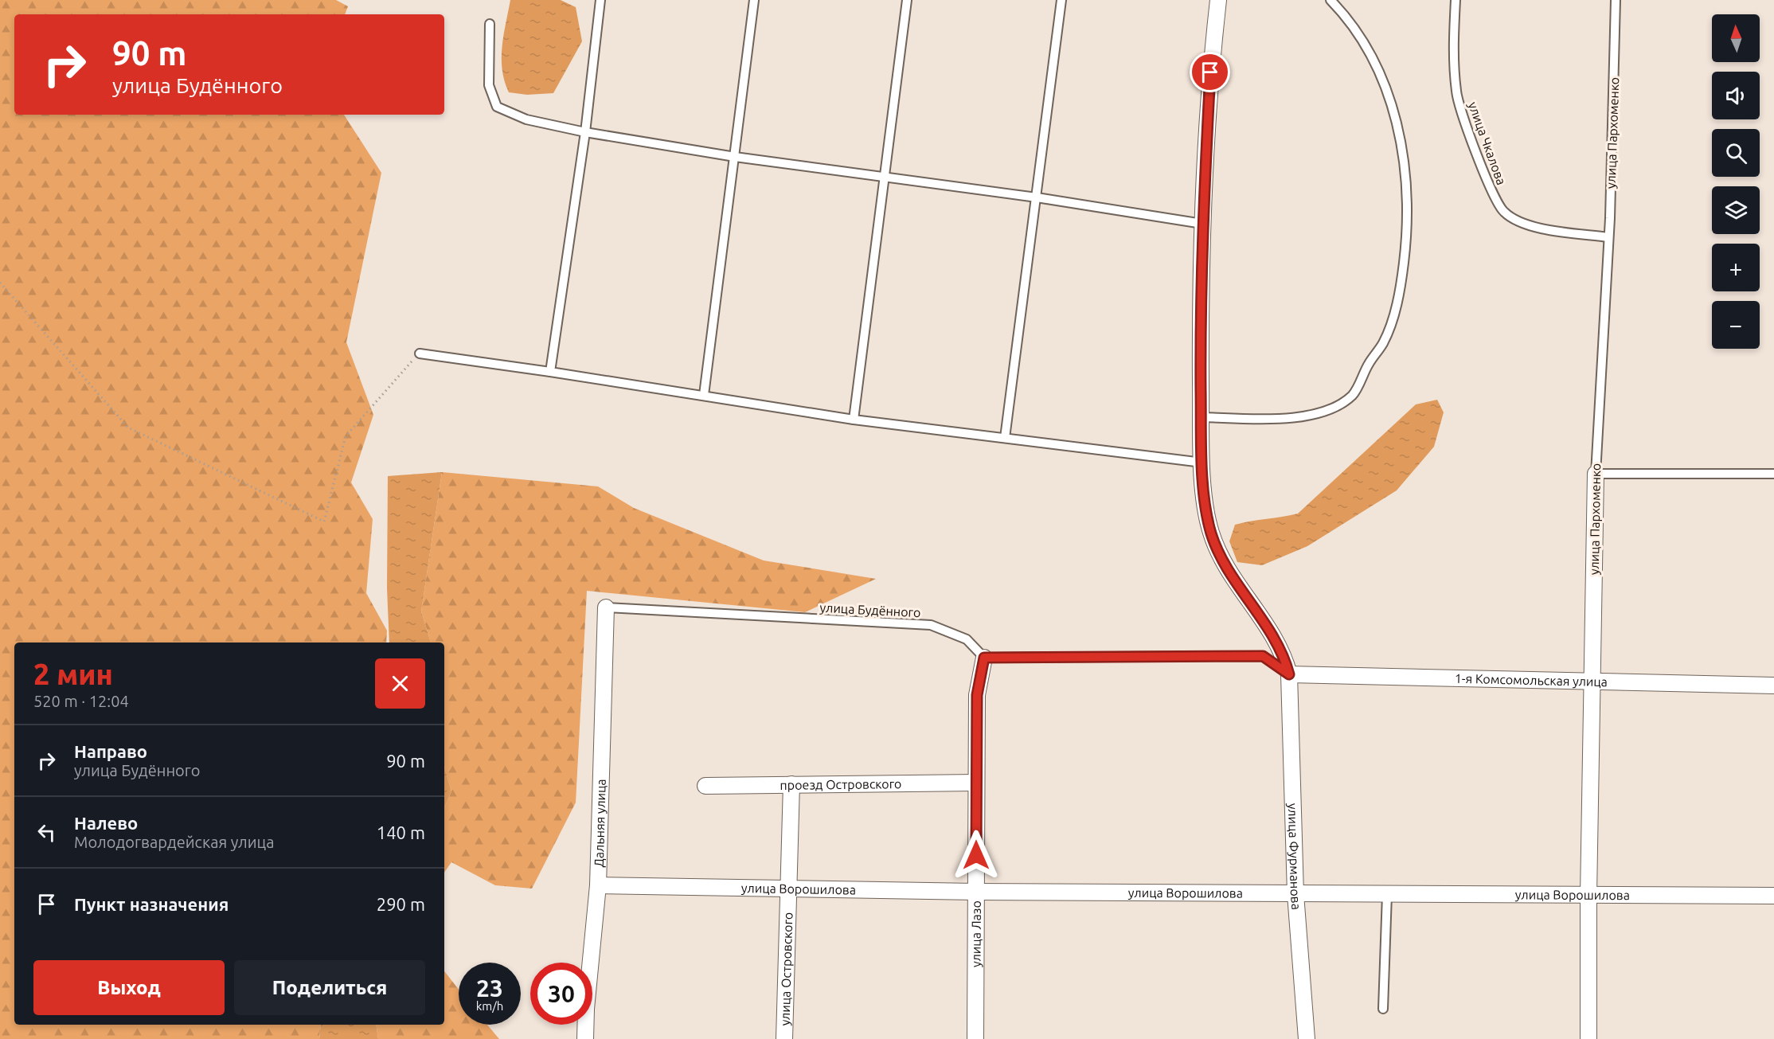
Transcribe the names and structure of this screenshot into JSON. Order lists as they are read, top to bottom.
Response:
{
  "streets": {
    "street": [
      "улица Пархоменко",
      "1-я Комсомольская улица",
      "проезд Островского",
      "Дальняя улица",
      "улица Фурманова",
      "улица Ворошилова",
      "улица Лазо",
      "улица Островского"
    ],
    "lane": ["улица Чкалова", "улица Будённого"]
  },
  "crossings": [
    ["улица Пархоменко", "улица Чкалова"],
    ["улица Пархоменко", "1-я Комсомольская улица"],
    ["улица Пархоменко", "улица Ворошилова"],
    ["улица Будённого", "Дальняя улица"],
    ["улица Будённого", "улица Лазо"],
    ["1-я Комсомольская улица", "улица Фурманова"],
    ["проезд Островского", "улица Лазо"],
    ["проезд Островского", "улица Островского"],
    ["Дальняя улица", "улица Ворошилова"],
    ["улица Фурманова", "улица Ворошилова"],
    ["улица Ворошилова", "улица Лазо"],
    ["улица Ворошилова", "улица Островского"]
  ],
  "north": "top",
  "page": {
    "map_buttons": ["+", "−"],
    "turn": ["90 m", "улица Будённого"],
    "heading": ["2 мин", "520 m · 12:04"],
    "list": [
      {
        "name": "Направо",
        "note": "улица Будённого",
        "value": "90 m"
      },
      {
        "name": "Налево",
        "note": "Молодогвардейская улица",
        "value": "140 m"
      },
      {
        "name": "Пункт назначения",
        "value": "290 m"
      }
    ],
    "buttons": ["Выход", "Поделиться"],
    "speed": "23 km/h",
    "limit": "30"
  }
}
